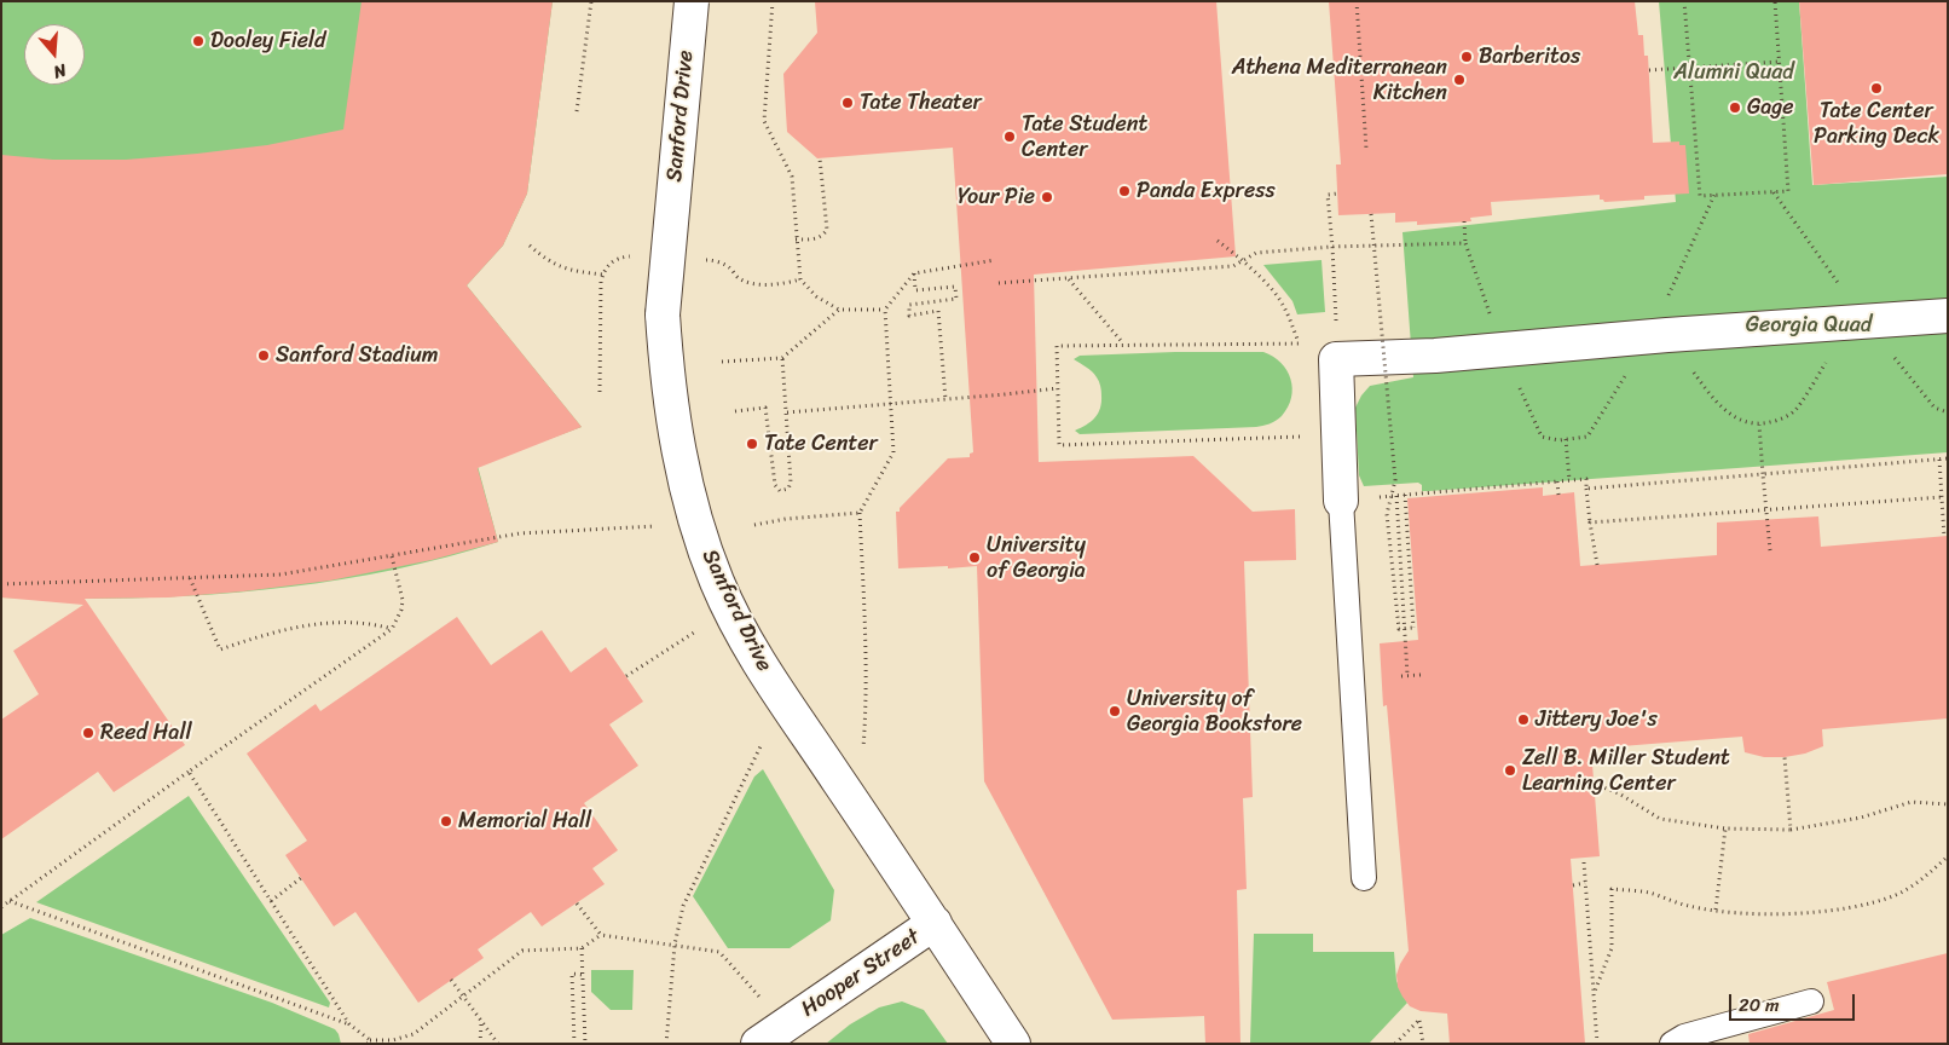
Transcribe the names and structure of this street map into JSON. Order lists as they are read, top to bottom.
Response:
{
  "streets": {
    "street": ["Sanford Drive", "Hooper Street"]
  },
  "crossings": [
    ["Sanford Drive", "Hooper Street"]
  ],
  "parks": ["Alumni Quad", "Georgia Quad"],
  "places": [
    "Dooley Field",
    "Barberitos",
    "Athena Mediterranean Kitchen",
    "Tate Center Parking Deck",
    "Tate Theater",
    "Gage",
    "Tate Student Center",
    "Panda Express",
    "Your Pie",
    "Sanford Stadium",
    "Tate Center",
    "University of Georgia",
    "University of Georgia Bookstore",
    "Jittery Joe's",
    "Reed Hall",
    "Zell B. Miller Student Learning Center",
    "Memorial Hall"
  ],
  "scale_bar": "20 m",
  "north": "bottom"
}
